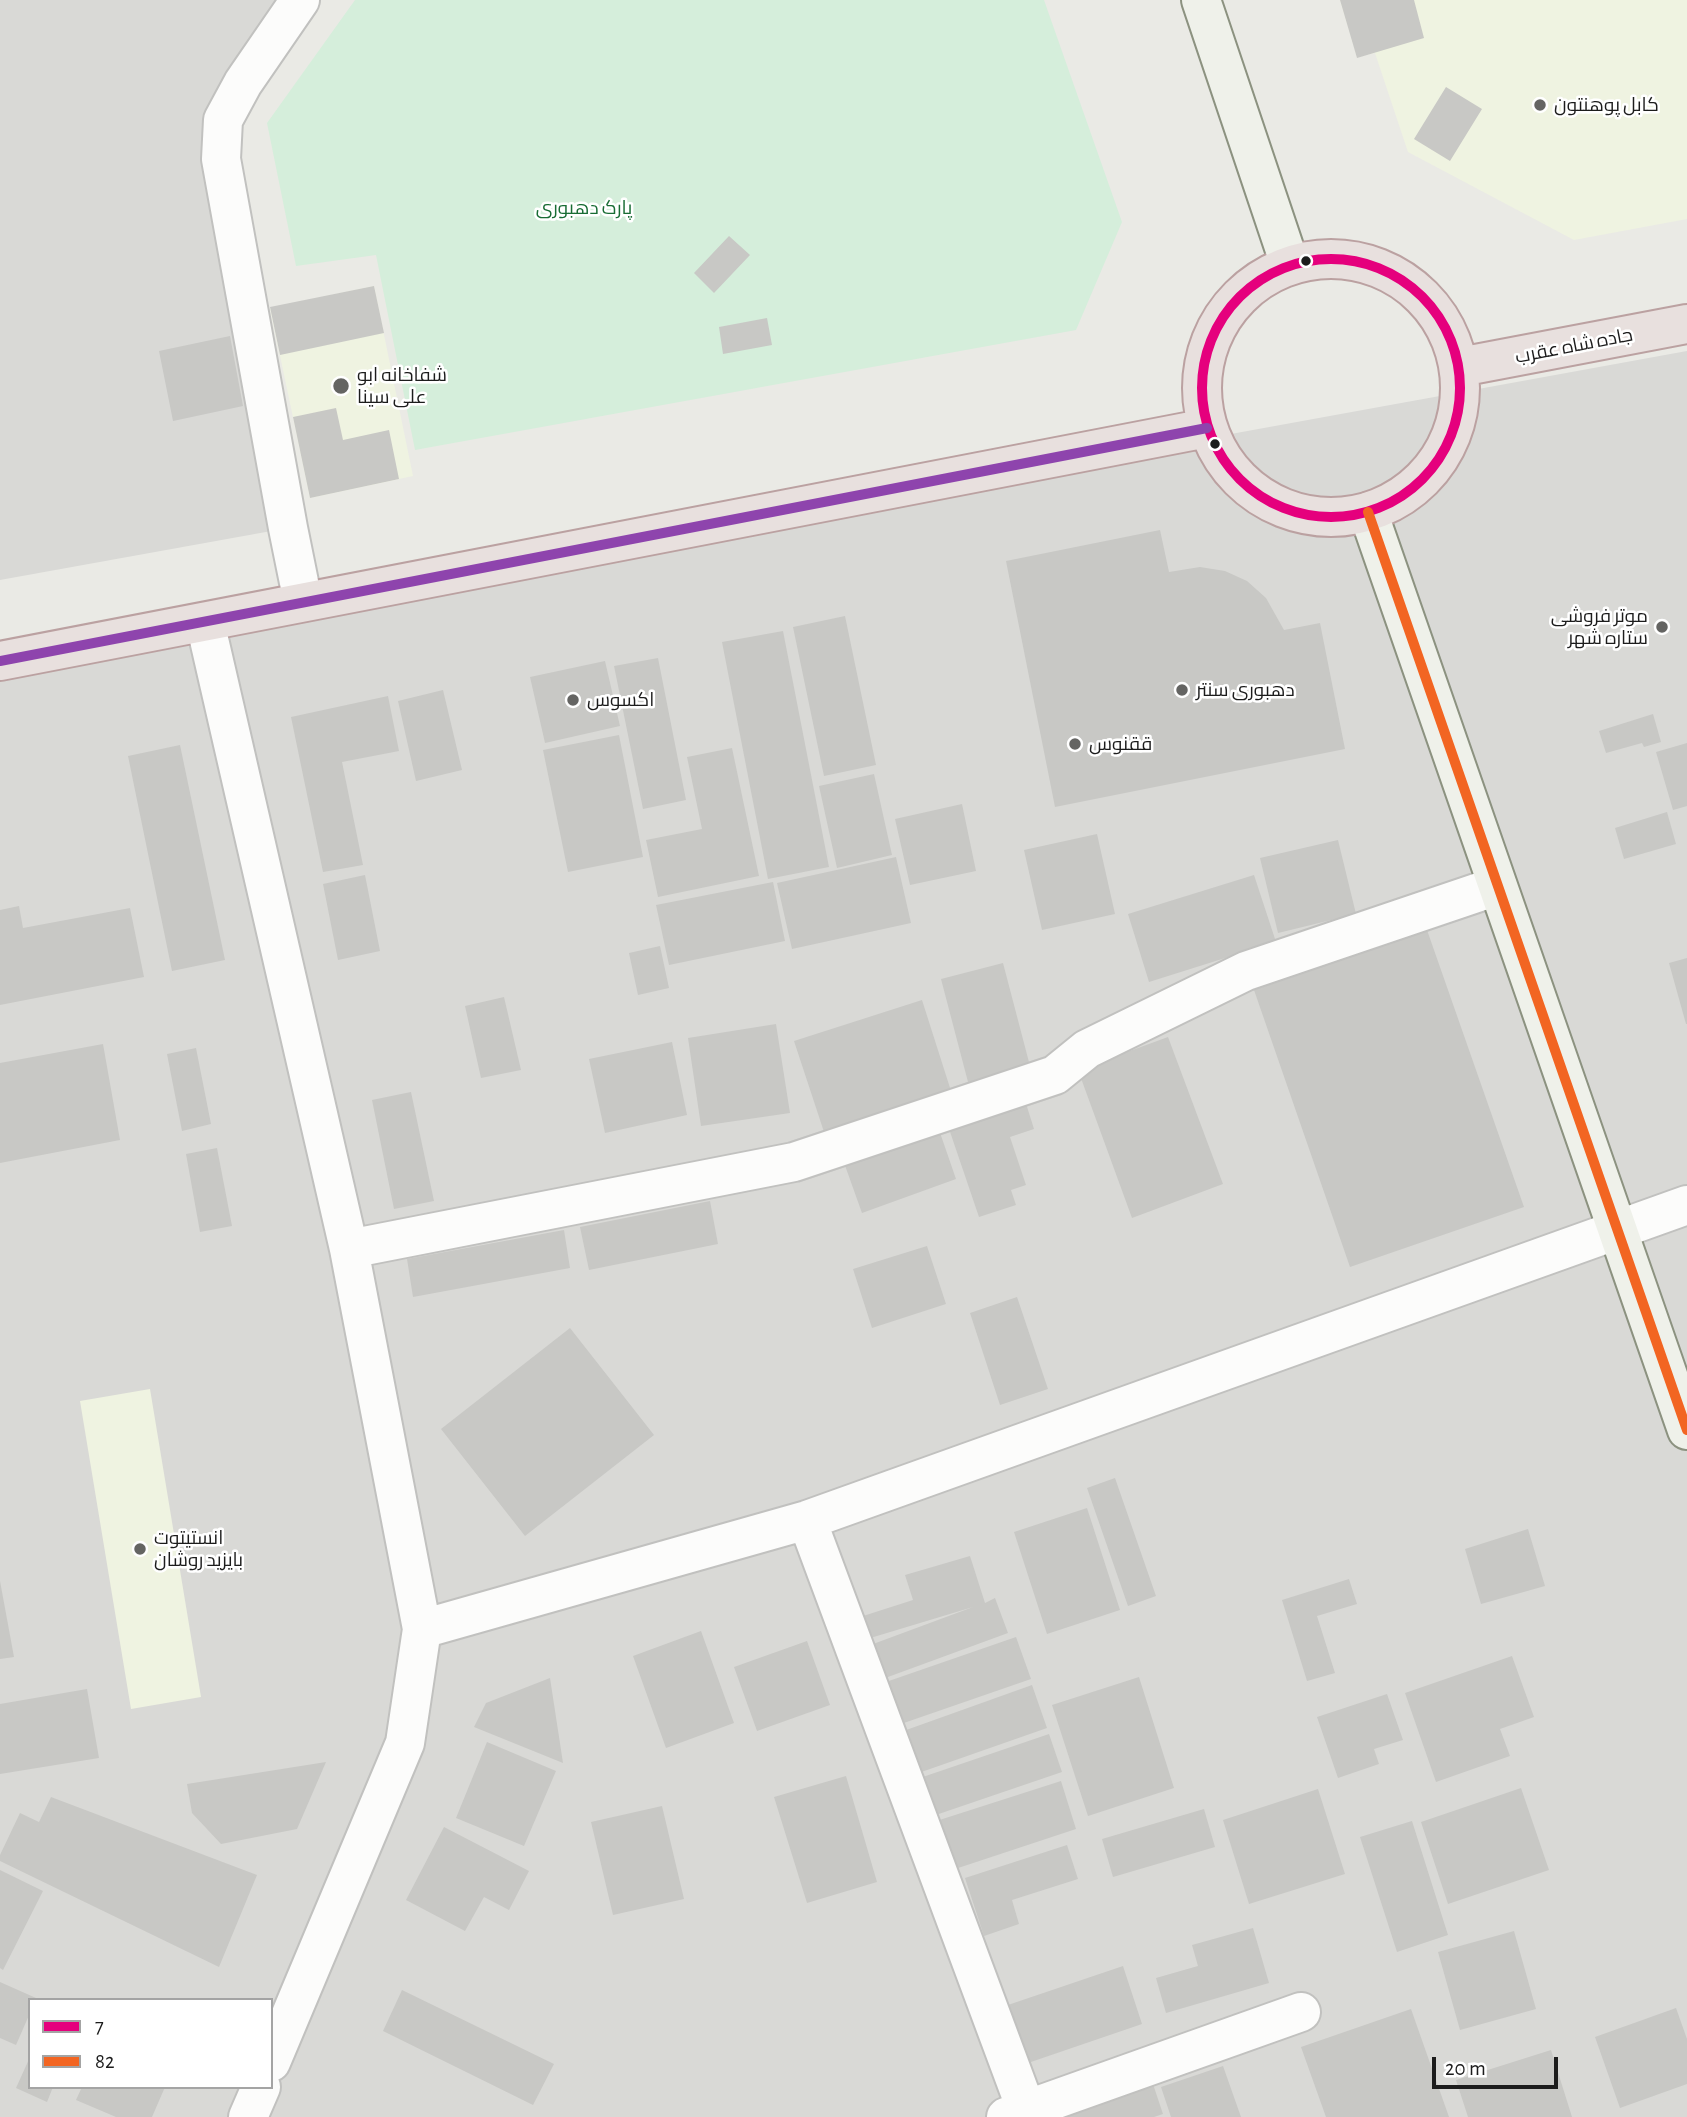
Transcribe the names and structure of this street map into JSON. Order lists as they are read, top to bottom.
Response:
{
  "streets": {
    "highway": ["جاده شاه عقرب"]
  },
  "parks": ["پارک دهبوری"],
  "places": [
    "کابل پوهنتون",
    "شفاخانه ابو علی سینا",
    "موتر فروشی ستاره شهر",
    "دهبوری سنتر",
    "اکسوس",
    "ققنوس",
    "انستیتوت بایزید روشان"
  ],
  "lines": ["transit line 7", "transit line 82"],
  "legend": ["7", "82"],
  "scale_bar": "20 m"
}
